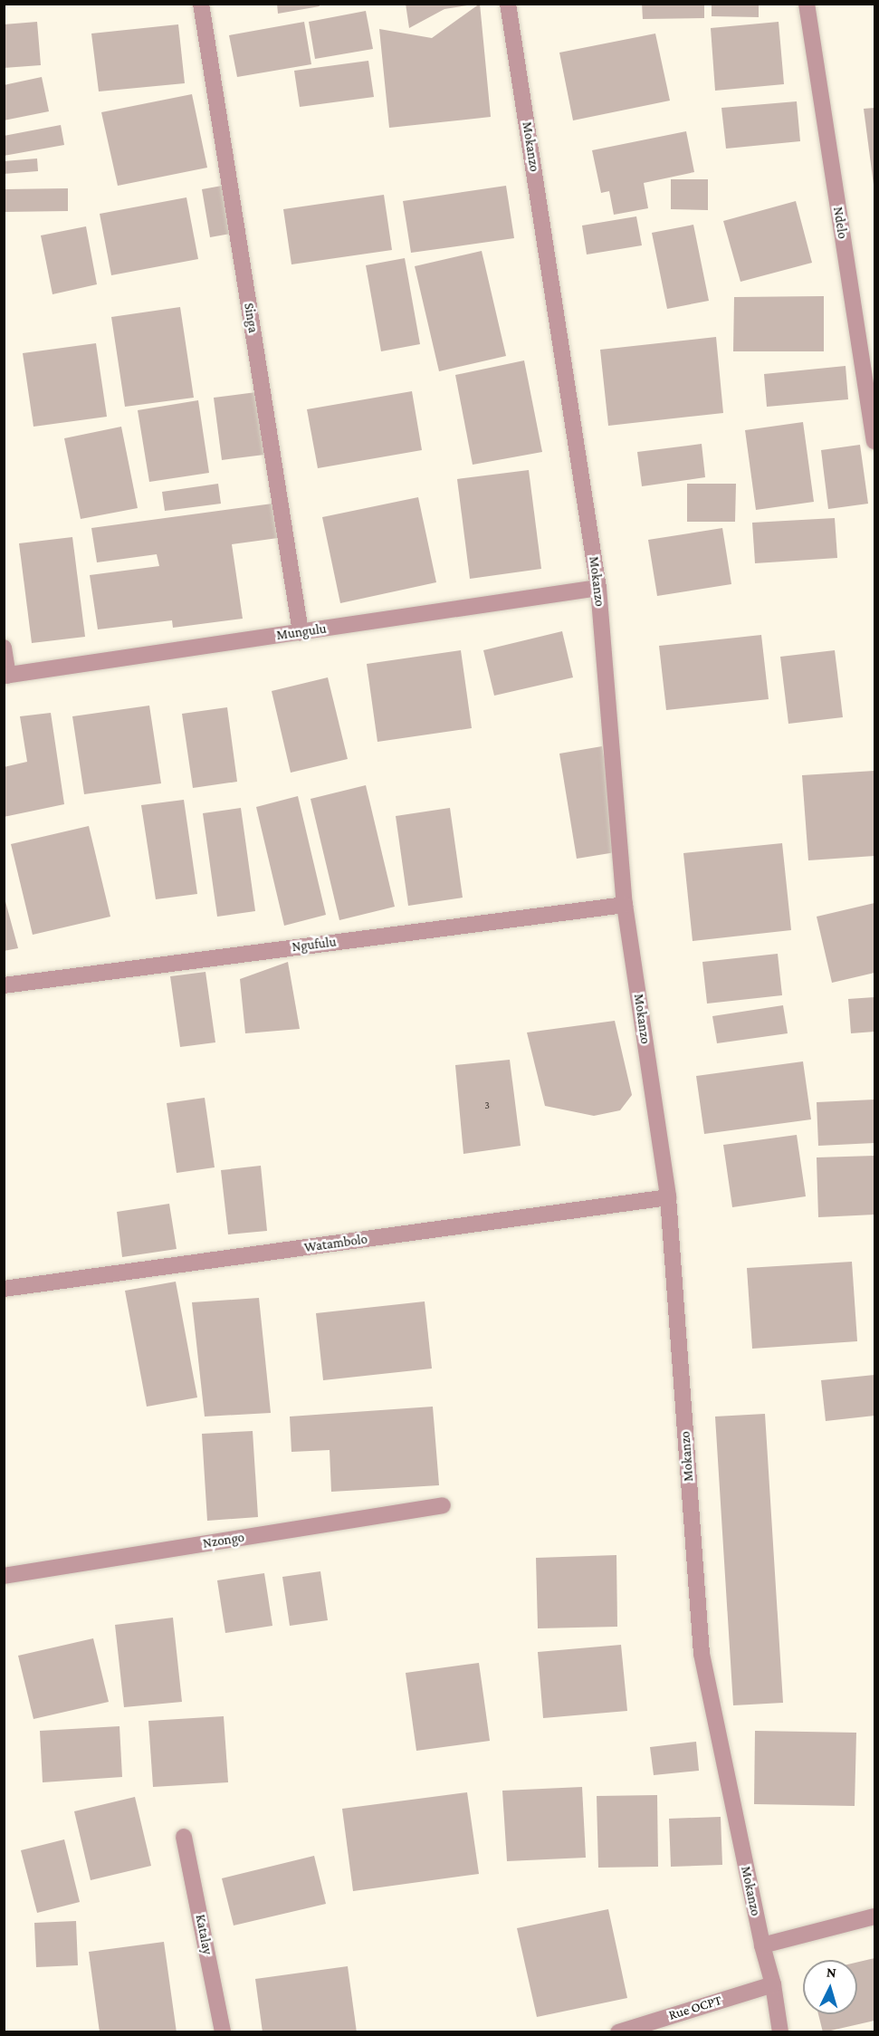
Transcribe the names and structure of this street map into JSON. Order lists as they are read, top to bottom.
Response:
{
  "streets": {
    "street": [
      "Mokanzo",
      "Ndelo",
      "Singa",
      "Mungulu",
      "Ngufulu",
      "Watambolo",
      "Nzongo",
      "Katalay",
      "Rue OCPT"
    ]
  },
  "crossings": [
    ["Mokanzo", "Mungulu"],
    ["Mokanzo", "Ngufulu"],
    ["Mokanzo", "Watambolo"],
    ["Mokanzo", "Rue OCPT"],
    ["Singa", "Mungulu"]
  ],
  "house_numbers": ["3"],
  "north": "top"
}
